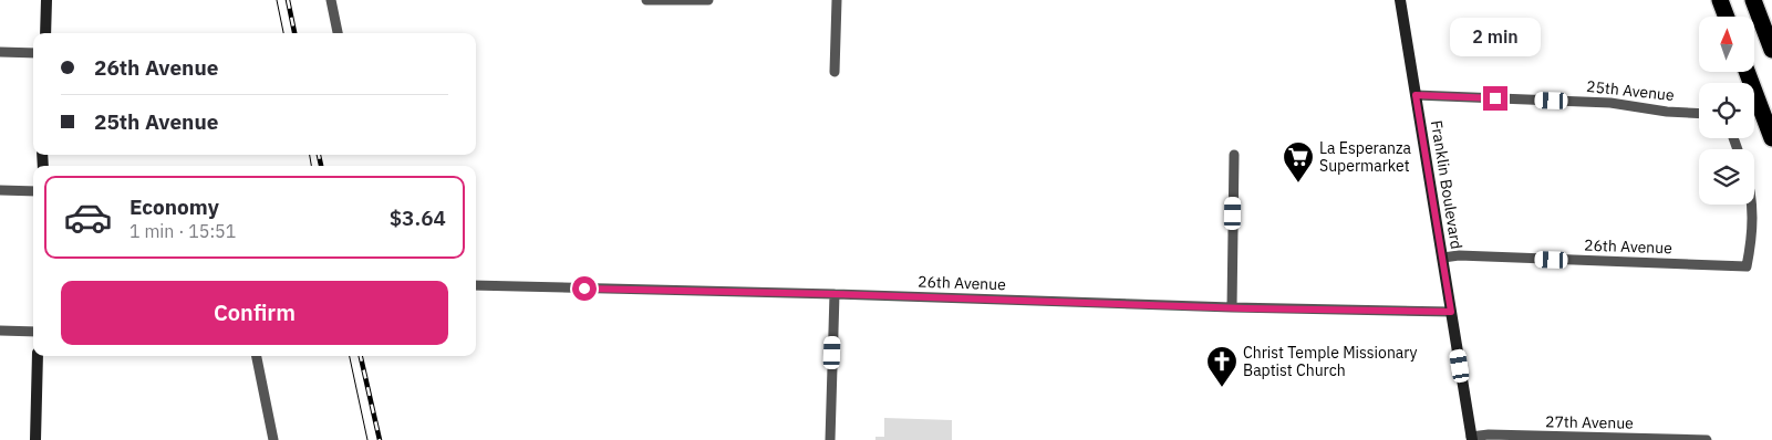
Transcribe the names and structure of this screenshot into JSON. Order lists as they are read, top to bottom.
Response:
{
  "streets": {
    "main road": ["Franklin Boulevard"],
    "street": ["25th Avenue", "26th Avenue", "27th Avenue"]
  },
  "crossings": [
    ["25th Avenue", "Franklin Boulevard"],
    ["Franklin Boulevard", "26th Avenue"],
    ["Franklin Boulevard", "27th Avenue"]
  ],
  "places": {
    "supermarket": ["La Esperanza Supermarket"],
    "church": ["Christ Temple Missionary Baptist Church"]
  },
  "north": "top",
  "page": {
    "bubble": "2 min",
    "banner": ["26th Avenue", "25th Avenue"],
    "list": [
      {
        "name": "Economy",
        "note": "1 min · 15:51",
        "value": "$3.64"
      }
    ],
    "buttons": "Confirm"
  }
}
